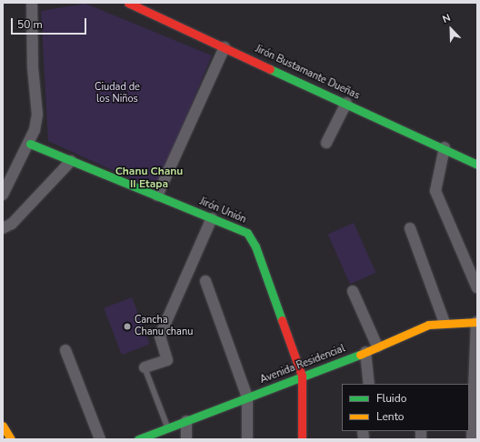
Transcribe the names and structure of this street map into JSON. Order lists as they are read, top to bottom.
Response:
{
  "streets": {
    "street": ["Jirón Bustamante Dueñas", "Jirón Unión", "Avenida Residencial"]
  },
  "crossings": [
    ["Jirón Unión", "Avenida Residencial"]
  ],
  "districts": ["Chanu Chanu II Etapa"],
  "parks": ["Ciudad de los Niños"],
  "places": ["Cancha Chanu chanu"],
  "legend": ["Fluido", "Lento"],
  "scale_bar": "50 m",
  "north": "top left"
}
